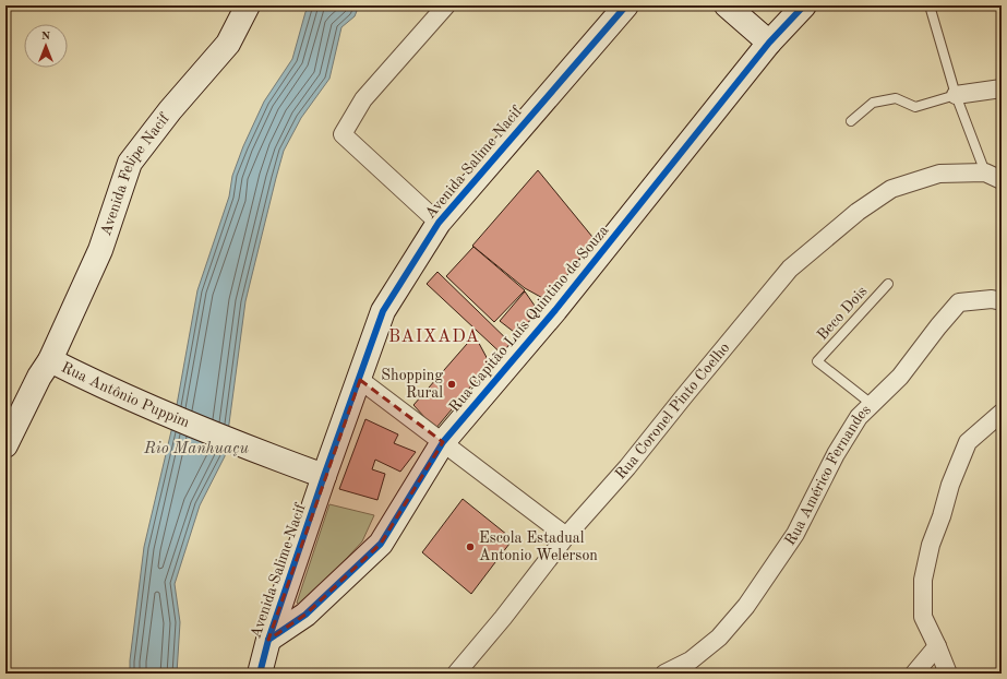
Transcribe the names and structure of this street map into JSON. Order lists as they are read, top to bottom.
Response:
{
  "streets": {
    "street": [
      "Avenida Salime Nacif",
      "Avenida Felipe Nacif",
      "Rua Capitão Luís Quintino de Souza",
      "Rua Antônio Puppim",
      "Rua Coronel Pinto Coelho",
      "Rua Américo Fernandes"
    ],
    "lane": ["Beco Dois"]
  },
  "crossings": [
    ["Avenida Salime Nacif", "Rua Capitão Luís Quintino de Souza"],
    ["Avenida Salime Nacif", "Rua Antônio Puppim"],
    ["Avenida Felipe Nacif", "Rua Antônio Puppim"],
    ["Beco Dois", "Rua Américo Fernandes"]
  ],
  "districts": ["BAIXADA"],
  "water": ["Rio Manhuaçu"],
  "places": ["Shopping Rural", "Escola Estadual Antonio Welerson"],
  "north": "top"
}
